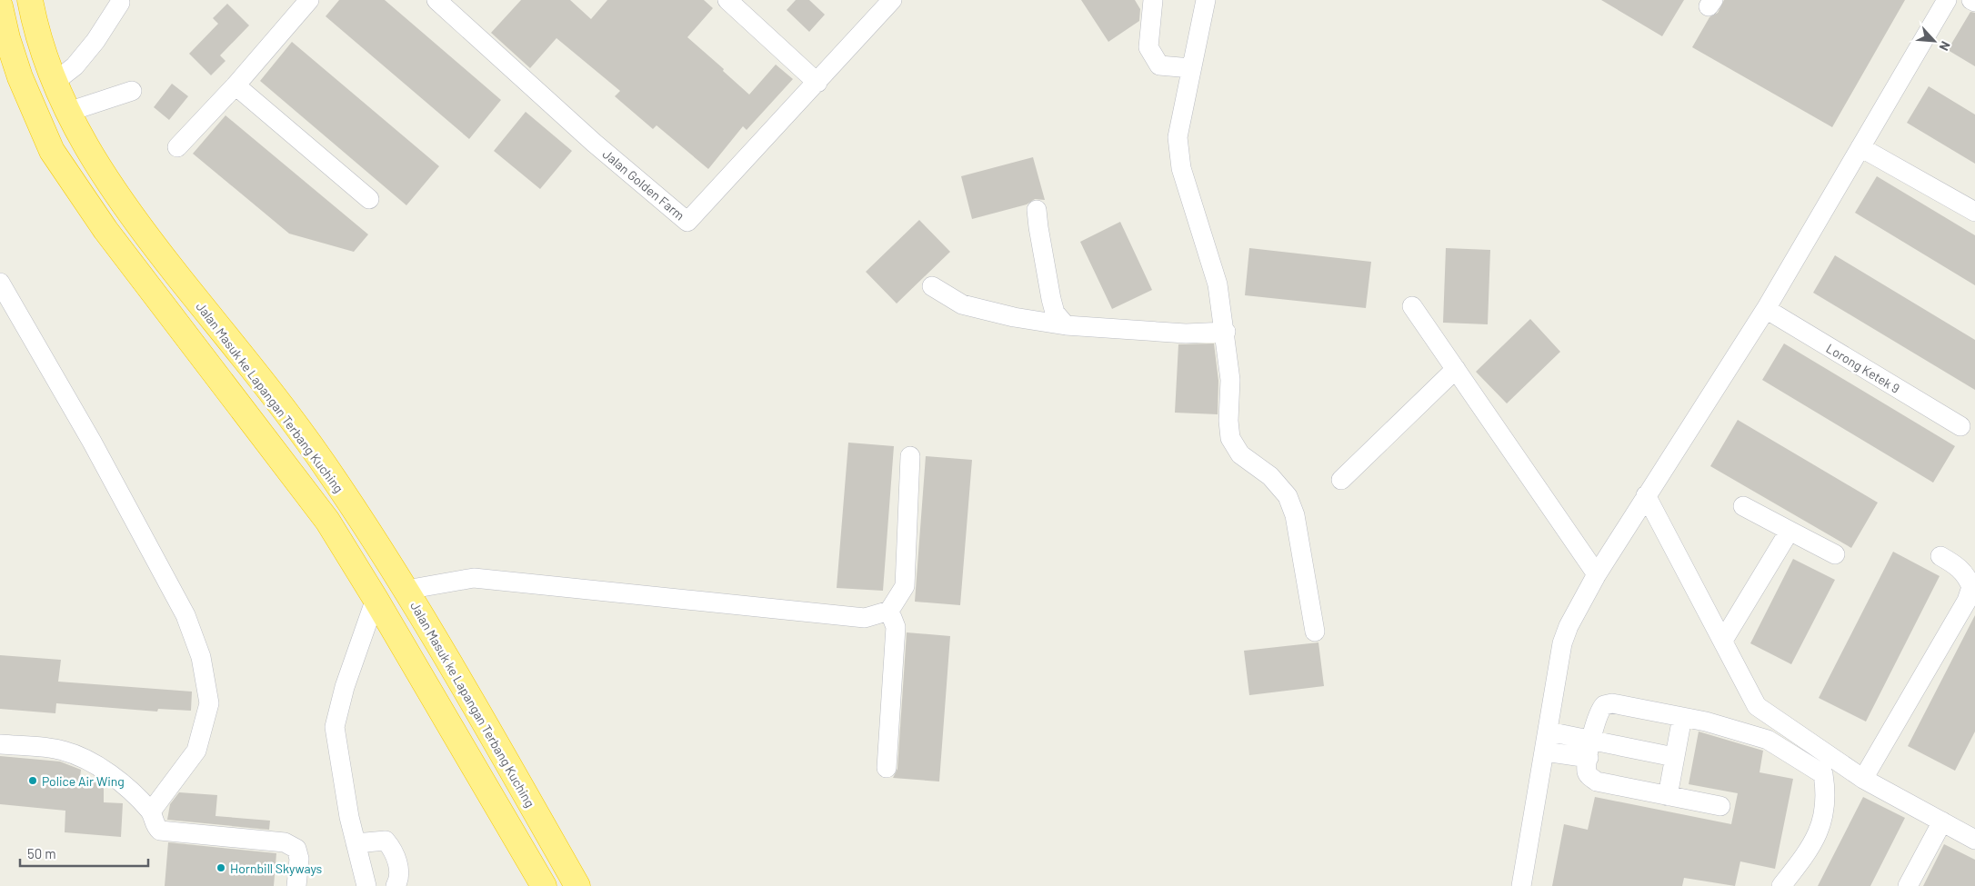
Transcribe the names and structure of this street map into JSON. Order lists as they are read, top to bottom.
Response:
{
  "streets": {
    "highway": ["Jalan Masuk ke Lapangan Terbang Kuching"],
    "street": ["Jalan Golden Farm", "Lorong Ketek 9"]
  },
  "places": ["Police Air Wing", "Hornbill Skyways"],
  "scale_bar": "50 m",
  "north": "bottom right"
}
